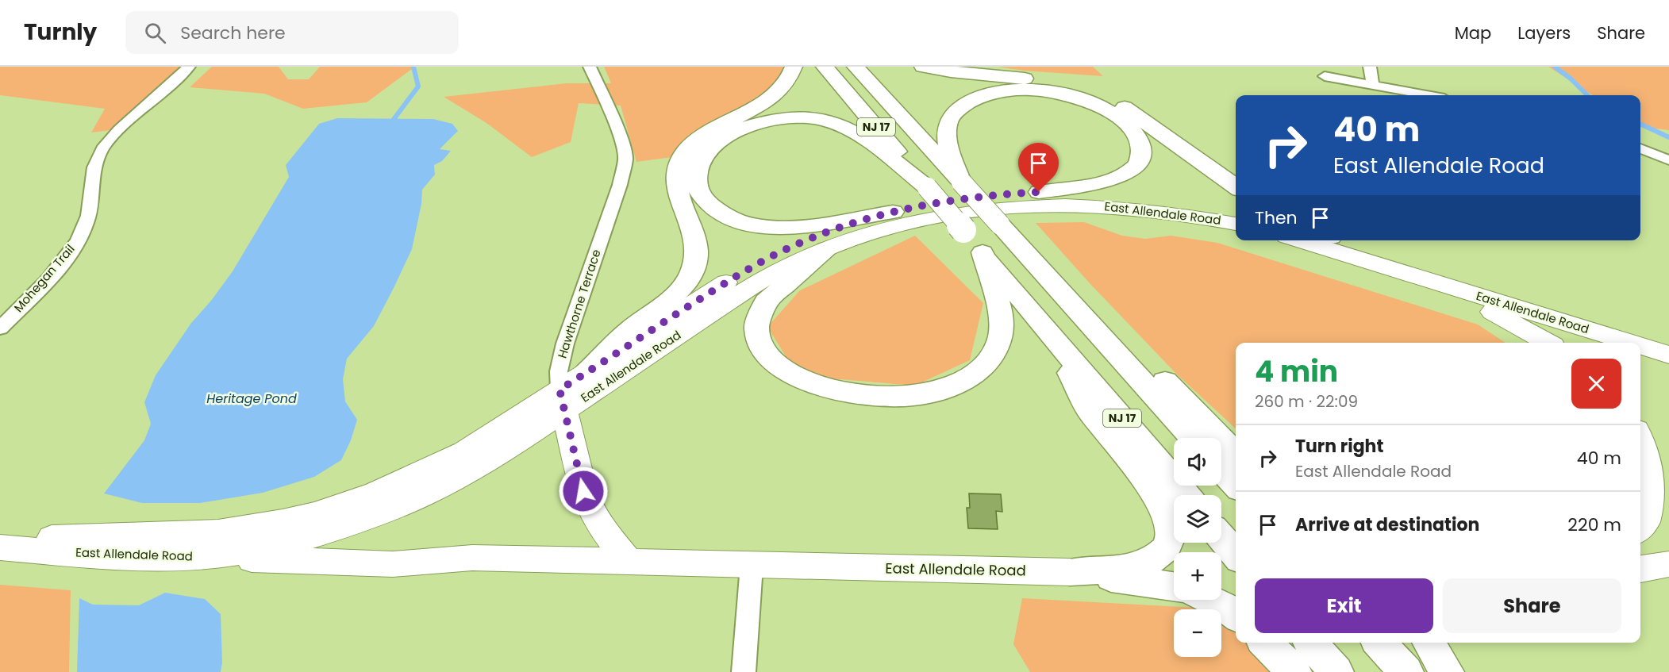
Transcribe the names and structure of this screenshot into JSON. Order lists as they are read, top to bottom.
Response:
{
  "streets": {
    "highway": ["NJ 17"],
    "main road": ["East Allendale Road", "Hawthorne Terrace"],
    "street": ["Mohegan Trail"]
  },
  "crossings": [
    ["East Allendale Road", "Hawthorne Terrace"]
  ],
  "water": ["Heritage Pond"],
  "page": {
    "header": "Turnly",
    "search": "Search here",
    "nav": ["Map", "Layers", "Share"],
    "turn": ["40 m", "East Allendale Road"],
    "then": "Then",
    "heading": ["4 min", "260 m · 22:09"],
    "list": [
      {
        "name": "Turn right",
        "note": "East Allendale Road",
        "value": "40 m"
      },
      {
        "name": "Arrive at destination",
        "value": "220 m"
      }
    ],
    "map_buttons": ["+", "−"],
    "buttons": ["Exit", "Share"]
  }
}
